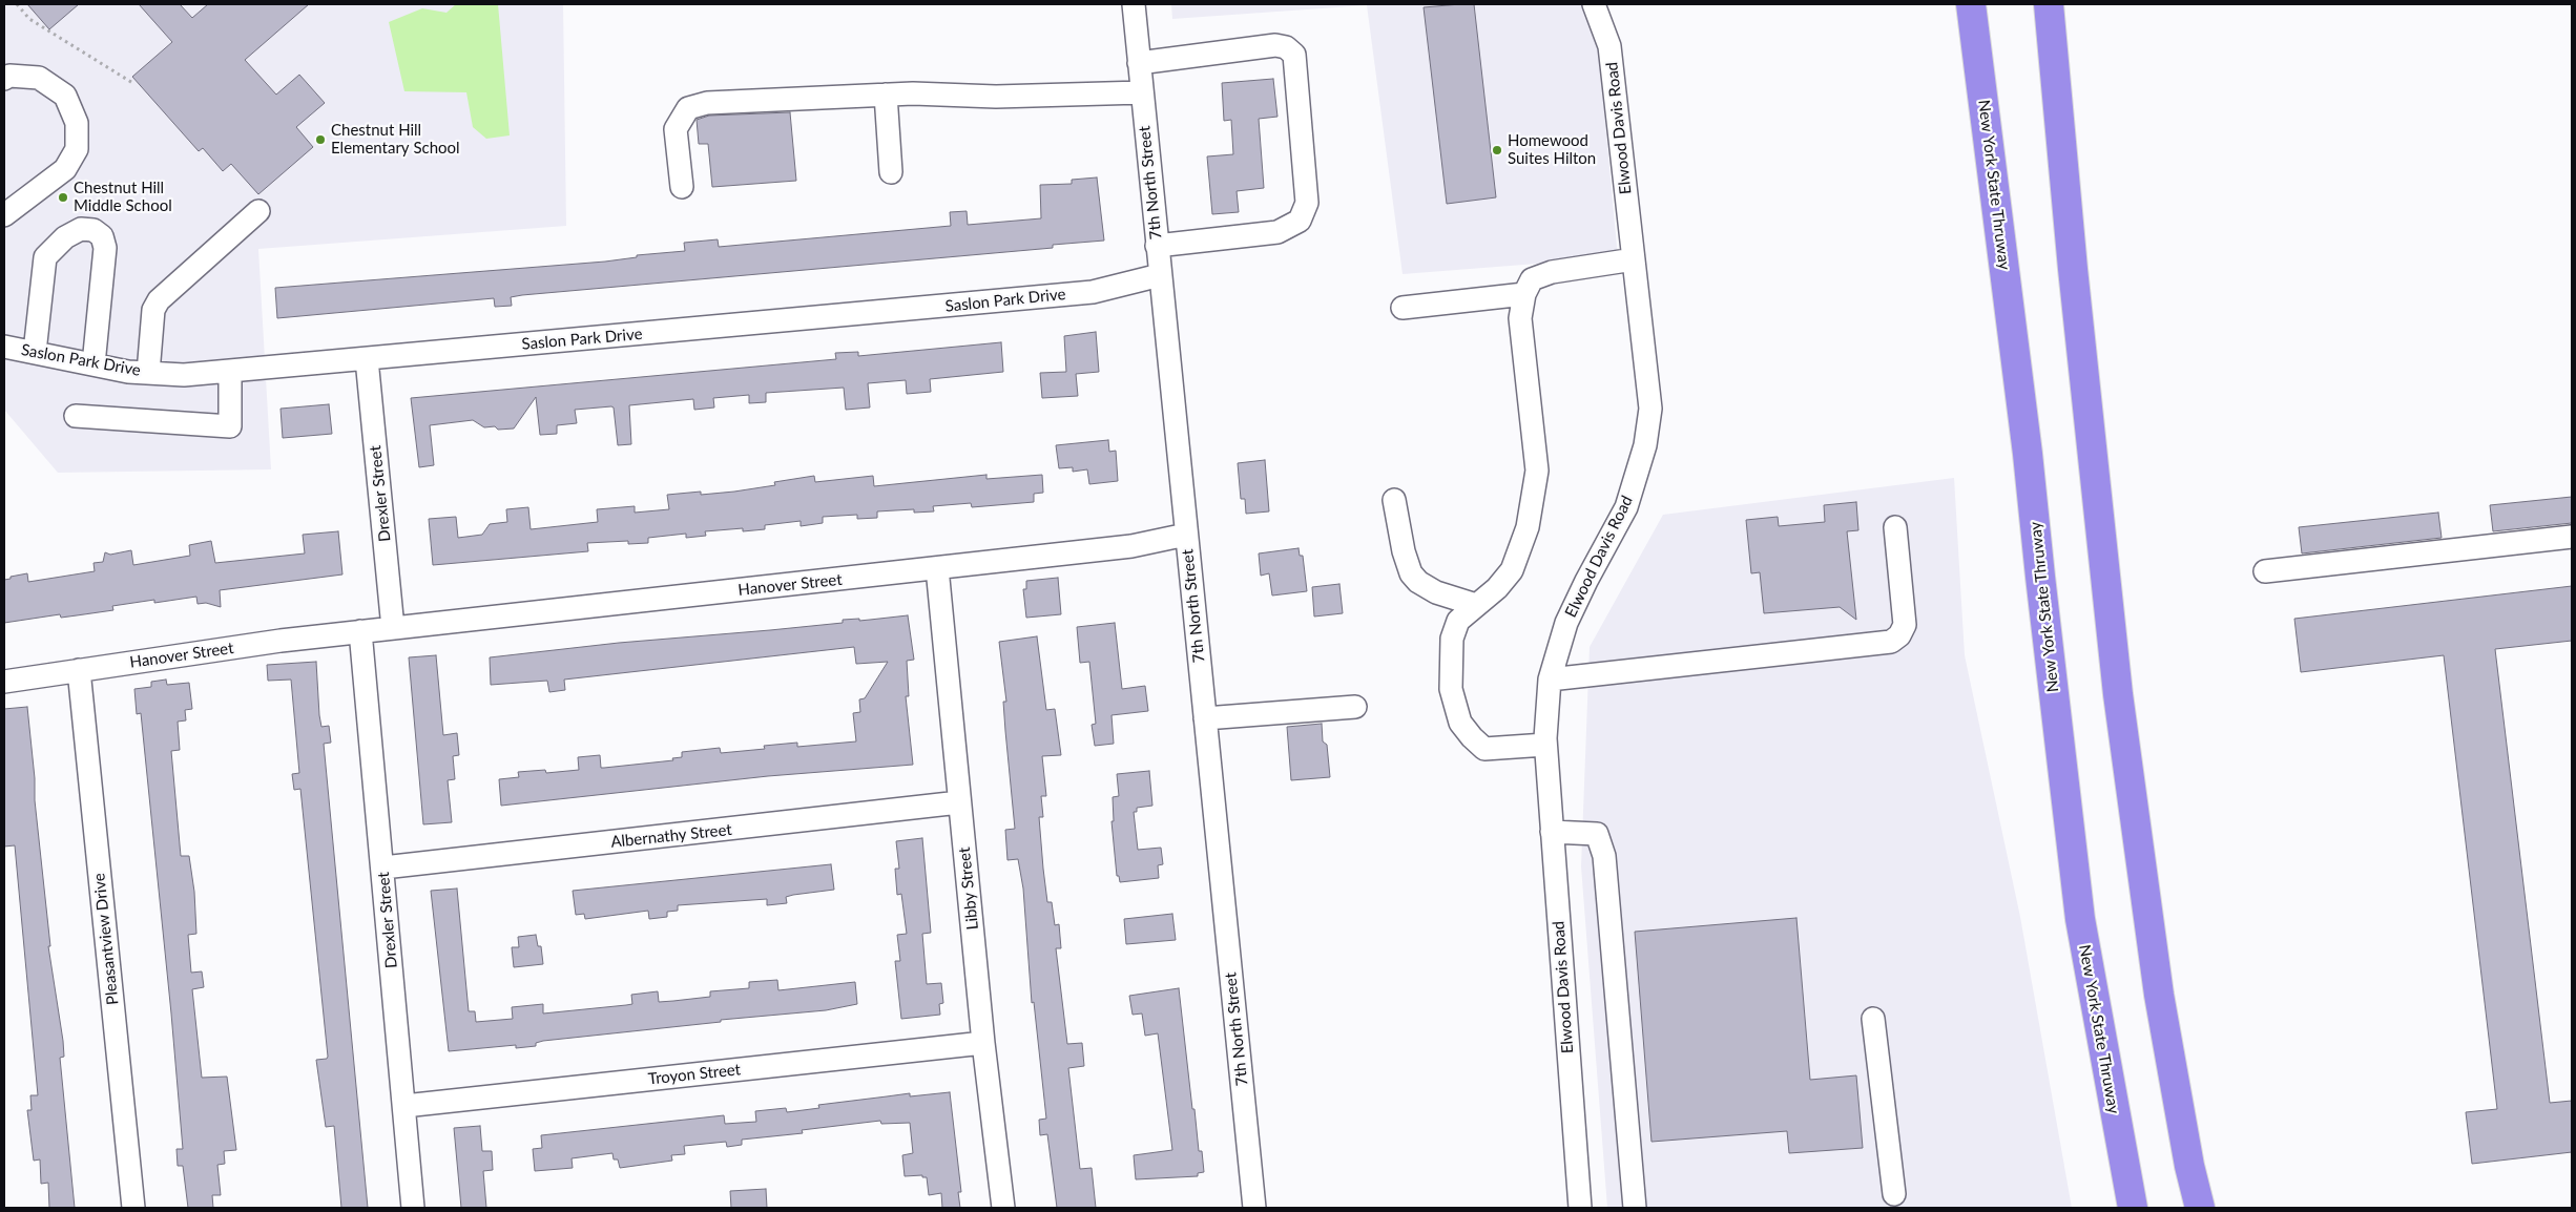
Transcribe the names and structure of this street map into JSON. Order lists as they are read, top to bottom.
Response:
{
  "streets": {
    "highway": ["New York State Thruway"],
    "street": [
      "Elwood Davis Road",
      "7th North Street",
      "Saslon Park Drive",
      "Drexler Street",
      "Hanover Street",
      "Albernathy Street",
      "Libby Street",
      "Pleasantview Drive",
      "Troyon Street"
    ]
  },
  "crossings": [
    ["7th North Street", "Saslon Park Drive"],
    ["7th North Street", "Hanover Street"],
    ["Saslon Park Drive", "Drexler Street"],
    ["Drexler Street", "Hanover Street"],
    ["Drexler Street", "Albernathy Street"],
    ["Drexler Street", "Troyon Street"],
    ["Hanover Street", "Libby Street"],
    ["Hanover Street", "Pleasantview Drive"],
    ["Albernathy Street", "Libby Street"],
    ["Libby Street", "Troyon Street"]
  ],
  "places": ["Chestnut Hill Elementary School", "Homewood Suites Hilton", "Chestnut Hill Middle School"]
}
